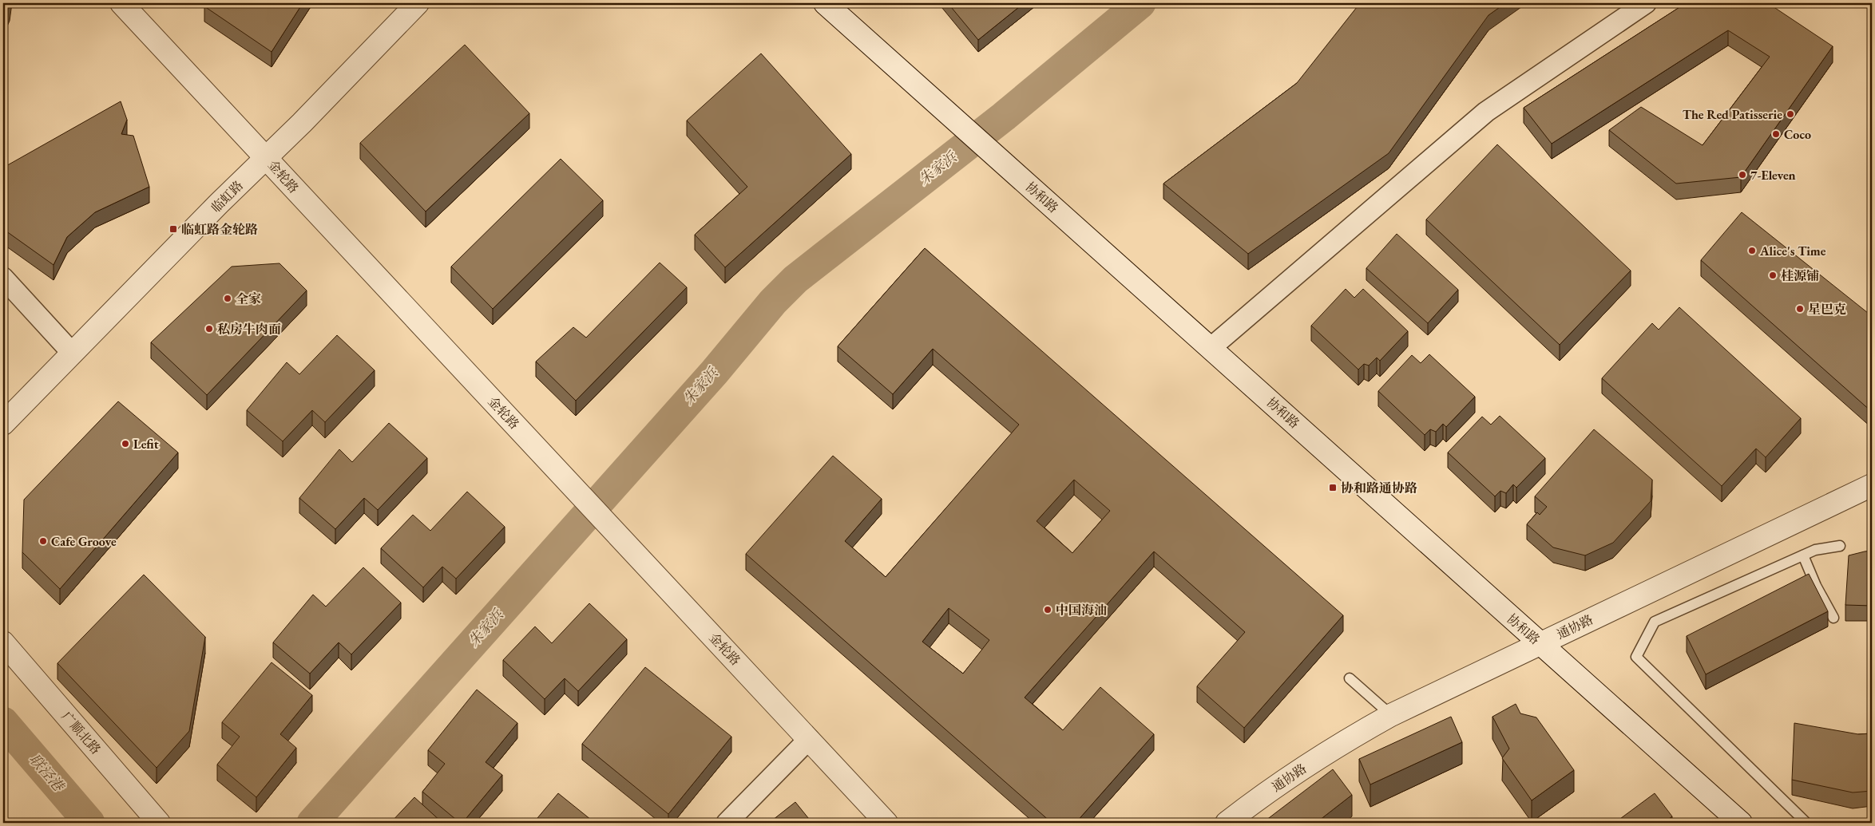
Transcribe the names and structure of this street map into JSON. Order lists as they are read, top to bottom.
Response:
{
  "streets": {
    "street": [
      "金轮路",
      "临虹路",
      "协和路",
      "通协路",
      "广顺北路"
    ]
  },
  "crossings": [
    ["金轮路", "临虹路"],
    ["协和路", "通协路"]
  ],
  "water": ["朱家浜", "联泾港"],
  "places": {
    "other": [
      "The Red Patisserie",
      "Coco",
      "7-Eleven",
      "Alice's Time",
      "桂源铺",
      "全家",
      "星巴克",
      "私房牛肉面",
      "Lefit",
      "Cafe Groove",
      "中国海油"
    ],
    "transit": ["临虹路金轮路", "协和路通协路"]
  }
}
